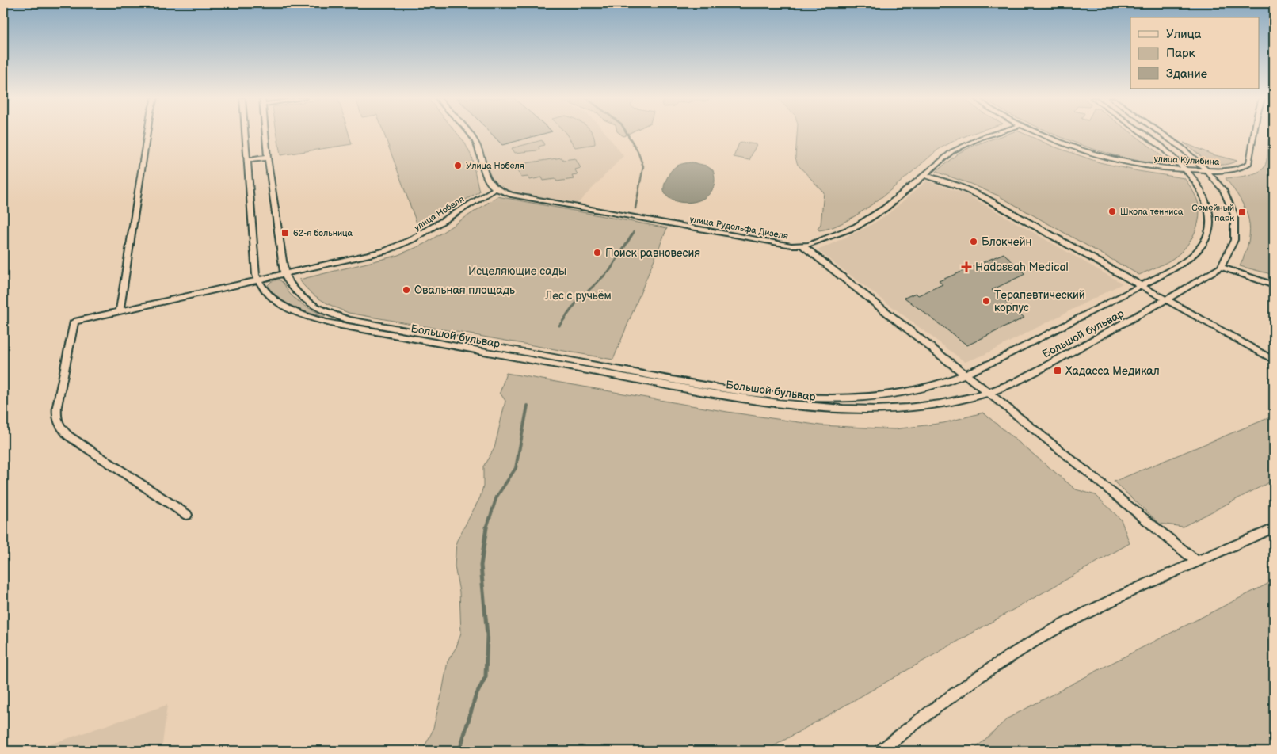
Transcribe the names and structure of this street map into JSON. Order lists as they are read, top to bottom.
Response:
{
  "streets": {
    "street": [
      "улица Кулибина",
      "улица Нобеля",
      "улица Рудольфа Дизеля",
      "Большой бульвар"
    ]
  },
  "crossings": [
    ["улица Кулибина", "Большой бульвар"],
    ["улица Нобеля", "улица Рудольфа Дизеля"],
    ["улица Нобеля", "Большой бульвар"]
  ],
  "parks": ["Исцеляющие сады", "Лес с ручьём"],
  "places": {
    "other": [
      "Улица Нобеля",
      "Школа тенниса",
      "Блокчейн",
      "Поиск равновесия",
      "Овальная площадь",
      "Терапевтический корпус"
    ],
    "transit": ["Семейный парк", "62-я больница", "Хадасса Медикал"],
    "health": ["Hadassah Medical"]
  },
  "legend": ["Улица", "Парк", "Здание"]
}
